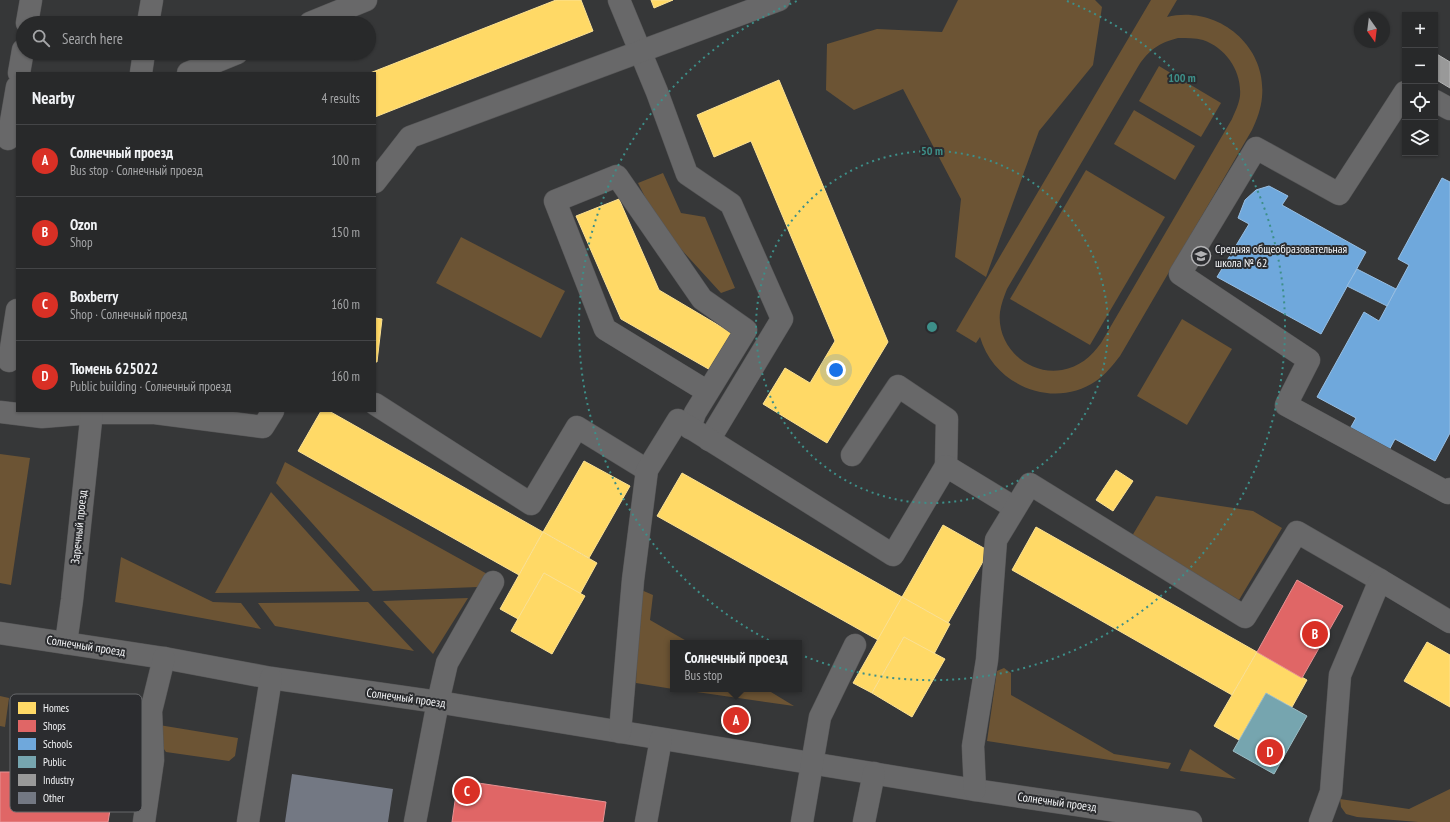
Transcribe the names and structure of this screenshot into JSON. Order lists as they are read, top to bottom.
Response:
{
  "streets": {
    "street": ["Заречный проезд", "Солнечный проезд"]
  },
  "crossings": [
    ["Заречный проезд", "Солнечный проезд"]
  ],
  "places": {
    "school or university": ["Средняя общеобразовательная школа № 62"]
  },
  "legend": [
    "Homes",
    "Shops",
    "Schools",
    "Public",
    "Industry",
    "Other"
  ],
  "north": "bottom",
  "page": {
    "map_buttons": ["+", "−"],
    "search": "Search here",
    "heading": ["Nearby", "4 results"],
    "list": [
      {
        "mark": "A",
        "name": "Солнечный проезд",
        "note": "Bus stop · Солнечный проезд",
        "value": "100 m"
      },
      {
        "mark": "B",
        "name": "Ozon",
        "note": "Shop",
        "value": "150 m"
      },
      {
        "mark": "C",
        "name": "Boxberry",
        "note": "Shop · Солнечный проезд",
        "value": "160 m"
      },
      {
        "mark": "D",
        "name": "Тюмень 625022",
        "note": "Public building · Солнечный проезд",
        "value": "160 m"
      }
    ],
    "pins": [
      "B",
      "A",
      "D",
      "C"
    ],
    "popup": ["Солнечный проезд", "Bus stop"]
  },
  "rings": ["100 m", "50 m"]
}
